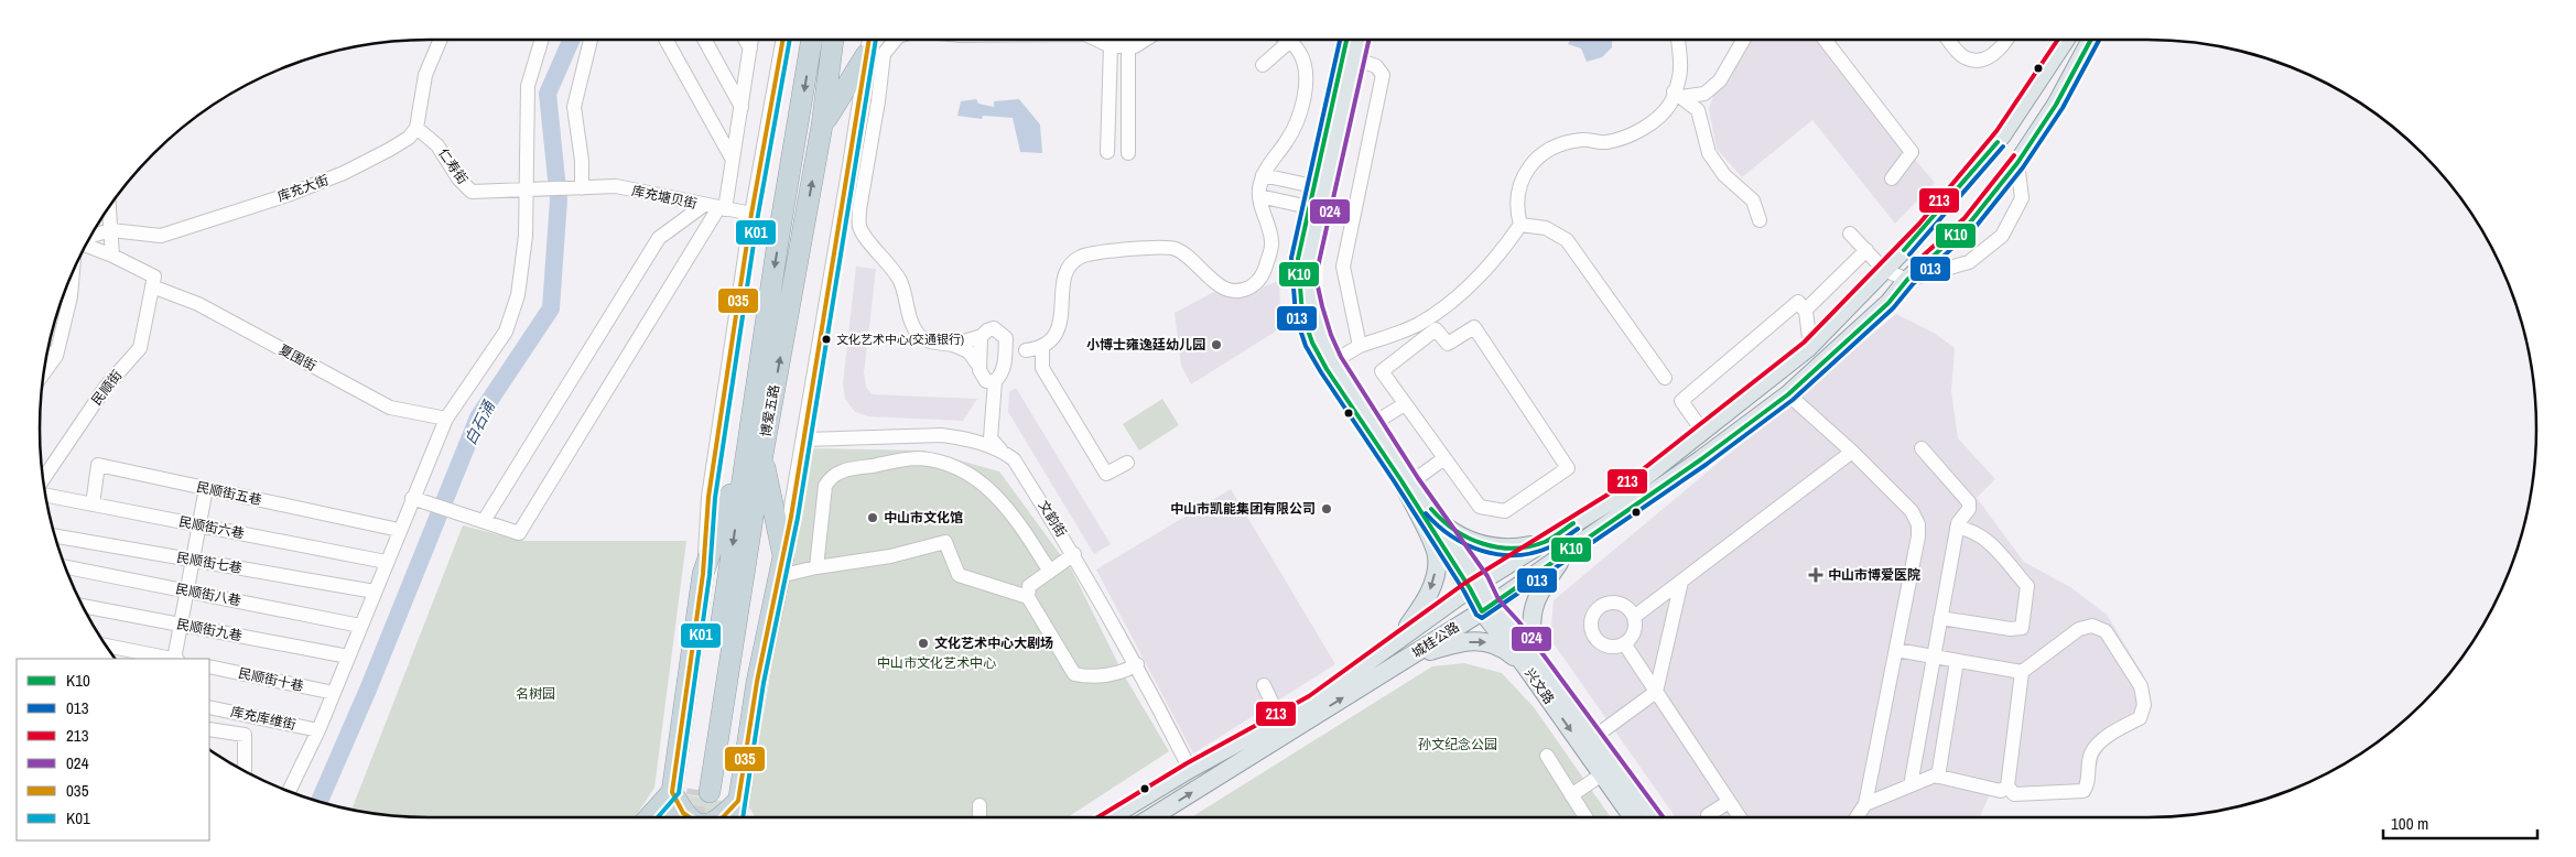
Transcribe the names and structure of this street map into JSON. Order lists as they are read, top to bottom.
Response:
{
  "streets": {
    "highway": ["博爱五路"],
    "main road": ["城桂公路", "兴文路"],
    "street": [
      "仁寿街",
      "库充大街",
      "库充塘贝街",
      "夏围街",
      "民顺街",
      "民顺街五巷",
      "文韵街",
      "民顺街六巷",
      "民顺街七巷",
      "民顺街八巷",
      "民顺街九巷",
      "民顺街十巷",
      "库充库维街"
    ]
  },
  "crossings": [
    ["仁寿街", "库充大街"],
    ["仁寿街", "库充塘贝街"],
    ["库充大街", "夏围街"],
    ["库充大街", "民顺街"],
    ["夏围街", "民顺街"],
    ["民顺街五巷", "民顺街六巷"],
    ["文韵街", "城桂公路"],
    ["城桂公路", "兴文路"]
  ],
  "water": ["白石涌"],
  "parks": ["中山市文化艺术中心", "名树园", "孙文纪念公园"],
  "places": {
    "other": [
      "文化艺术中心(交通银行)",
      "小博士雍逸廷幼儿园",
      "中山市凯能集团有限公司",
      "中山市文化馆",
      "文化艺术中心大剧场"
    ],
    "health": ["中山市博爱医院"]
  },
  "lines": [
    "transit line K10",
    "transit line 013",
    "transit line 213",
    "transit line 024",
    "transit line 035",
    "transit line K01"
  ],
  "legend": [
    "K10",
    "013",
    "213",
    "024",
    "035",
    "K01"
  ],
  "scale_bar": "100 m"
}
